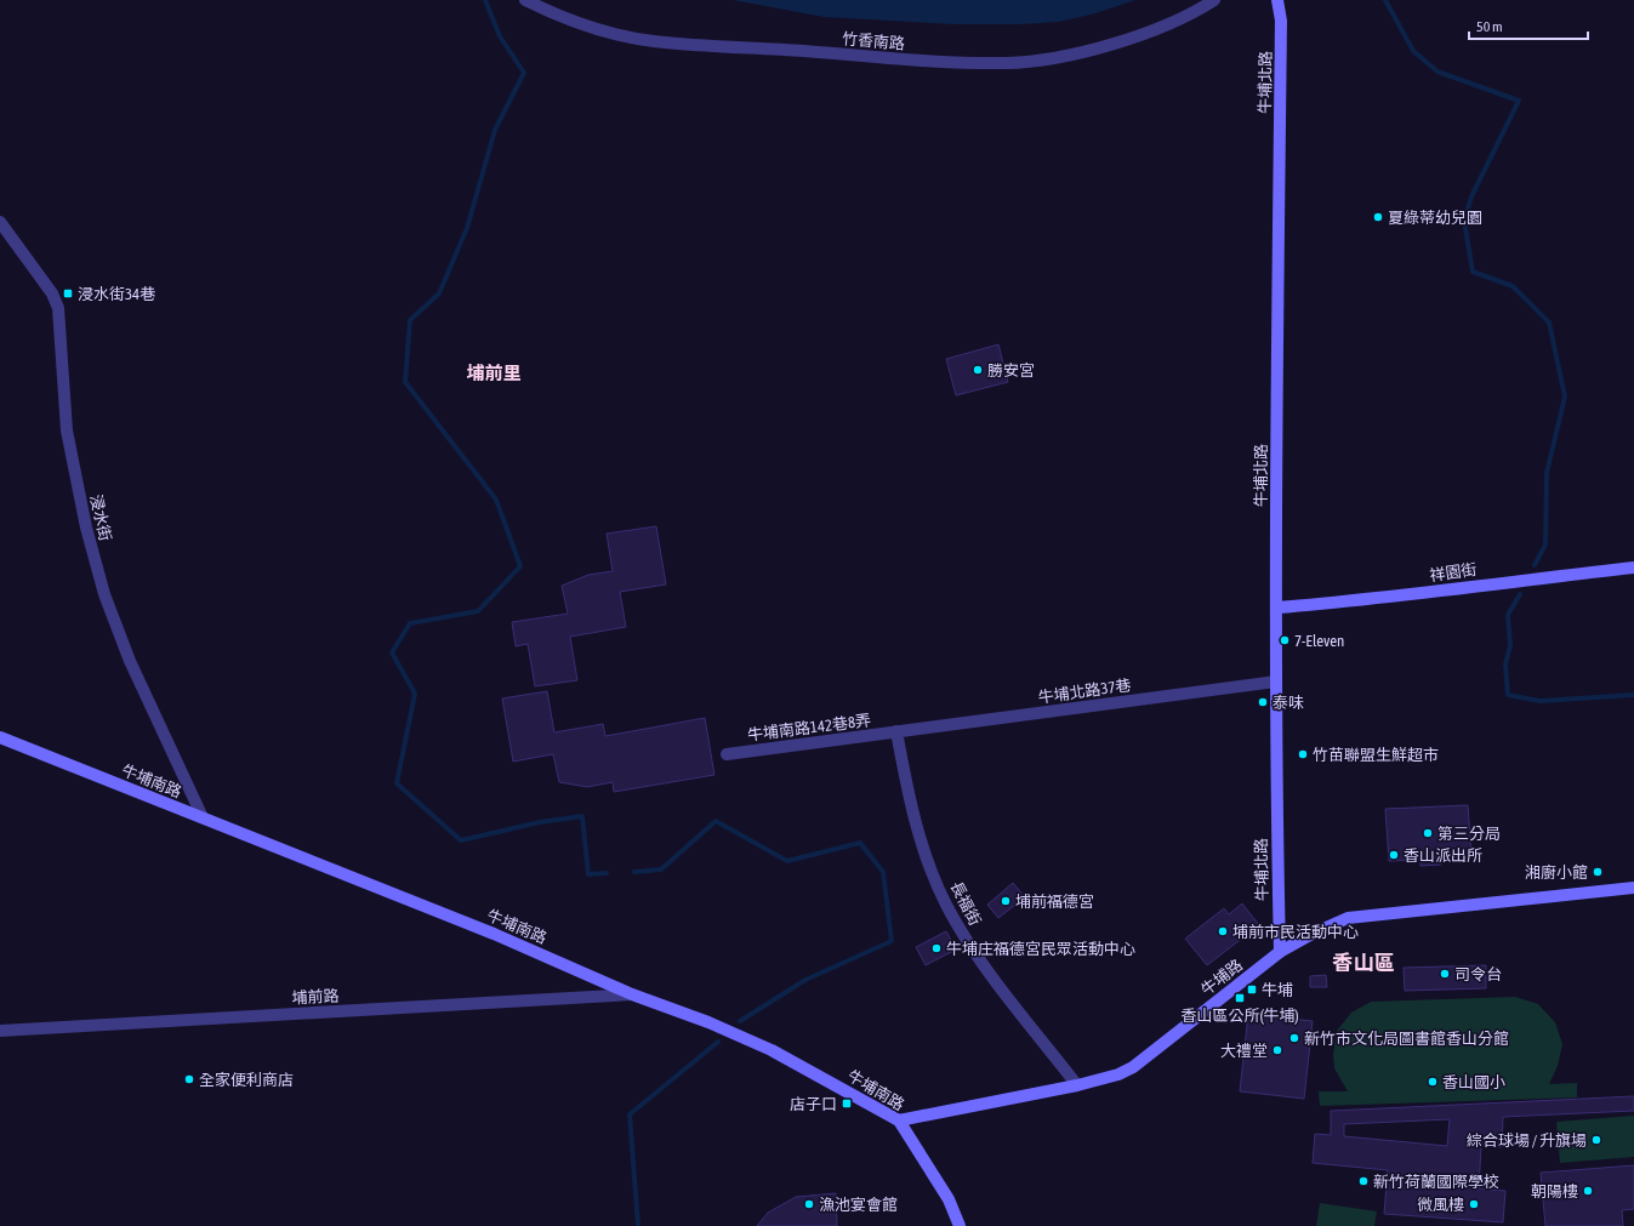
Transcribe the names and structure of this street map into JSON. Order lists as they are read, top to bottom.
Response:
{
  "streets": {
    "street": [
      "竹香南路",
      "牛埔北路",
      "浸水街",
      "祥園街",
      "牛埔北路37巷",
      "牛埔南路142巷8弄",
      "牛埔南路",
      "長福街",
      "牛埔路",
      "埔前路"
    ]
  },
  "crossings": [
    ["牛埔北路", "祥園街"],
    ["牛埔北路", "牛埔北路37巷"],
    ["牛埔北路", "牛埔路"],
    ["浸水街", "牛埔南路"],
    ["牛埔北路37巷", "牛埔南路142巷8弄"],
    ["牛埔北路37巷", "長福街"],
    ["牛埔南路142巷8弄", "長福街"],
    ["牛埔南路", "牛埔路"],
    ["牛埔南路", "埔前路"],
    ["長福街", "牛埔路"]
  ],
  "districts": ["埔前里", "香山區"],
  "places": {
    "other": [
      "夏綠蒂幼兒園",
      "勝安宮",
      "7-Eleven",
      "泰味",
      "竹苗聯盟生鮮超市",
      "第三分局",
      "香山派出所",
      "湘廚小館",
      "埔前福德宮",
      "埔前市民活動中心",
      "牛埔庄福德宮民眾活動中心",
      "司令台",
      "新竹市文化局圖書館香山分館",
      "大禮堂",
      "全家便利商店",
      "香山國小",
      "綜合球場 / 升旗場",
      "新竹荷蘭國際學校",
      "朝陽樓",
      "漁池宴會館",
      "微風樓"
    ],
    "transit": [
      "浸水街34巷",
      "牛埔",
      "香山區公所(牛埔)",
      "店子口"
    ]
  },
  "scale_bar": "50 m"
}
